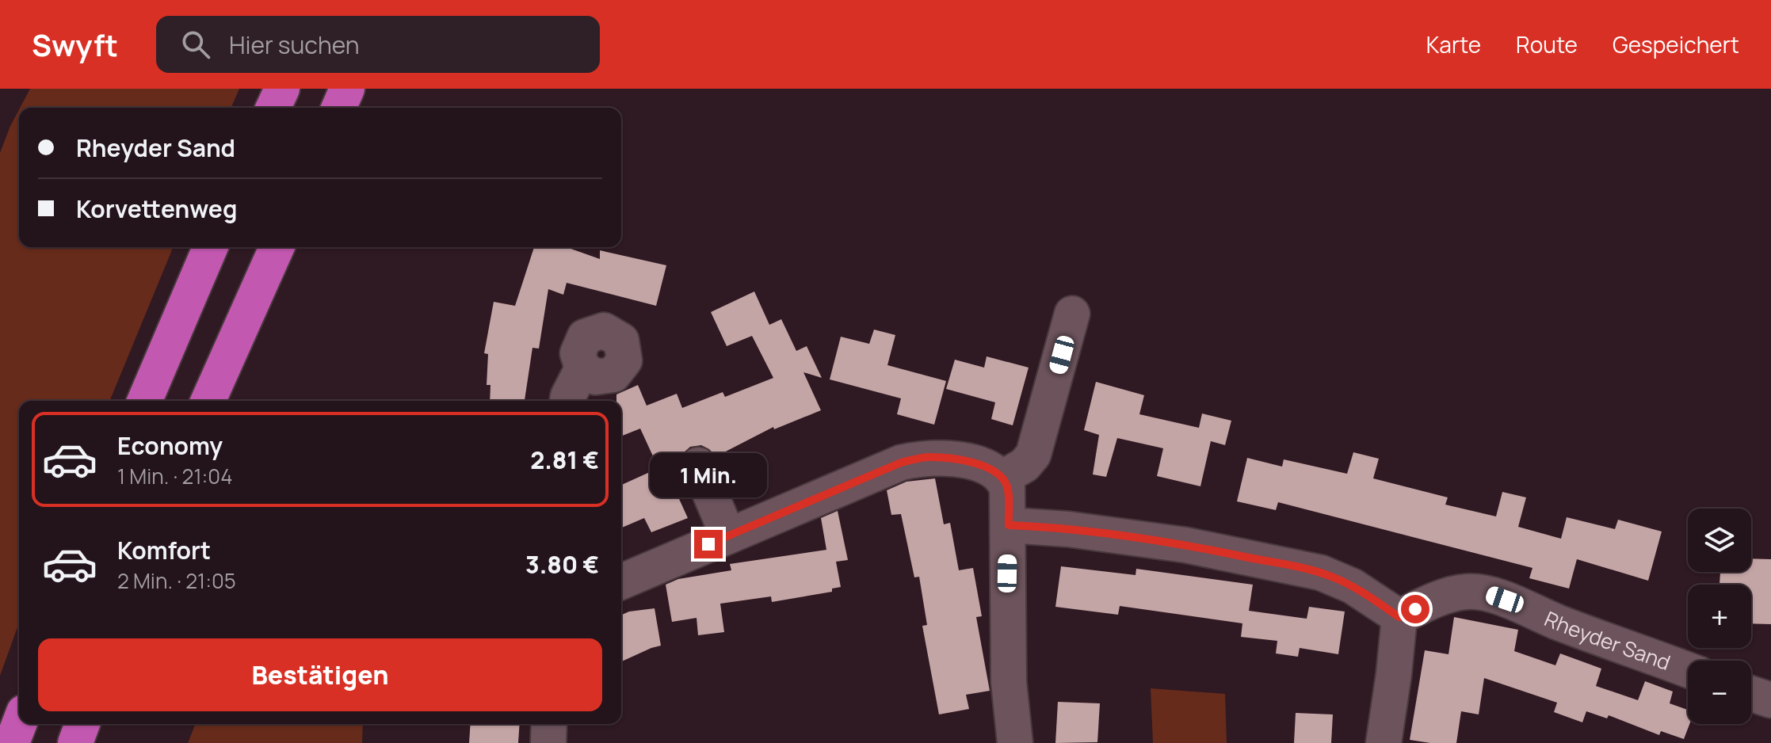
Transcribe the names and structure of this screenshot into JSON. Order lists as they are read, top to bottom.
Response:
{
  "streets": {
    "street": ["Rheyder Sand"]
  },
  "page": {
    "header": "Swyft",
    "search": "Hier suchen",
    "nav": ["Karte", "Route", "Gespeichert"],
    "banner": ["Rheyder Sand", "Korvettenweg"],
    "list": [
      {
        "name": "Economy",
        "note": "1 Min. · 21:04",
        "value": "2.81 €"
      },
      {
        "name": "Komfort",
        "note": "2 Min. · 21:05",
        "value": "3.80 €"
      }
    ],
    "bubble": "1 Min.",
    "map_buttons": ["+", "−"],
    "buttons": "Bestätigen"
  }
}
